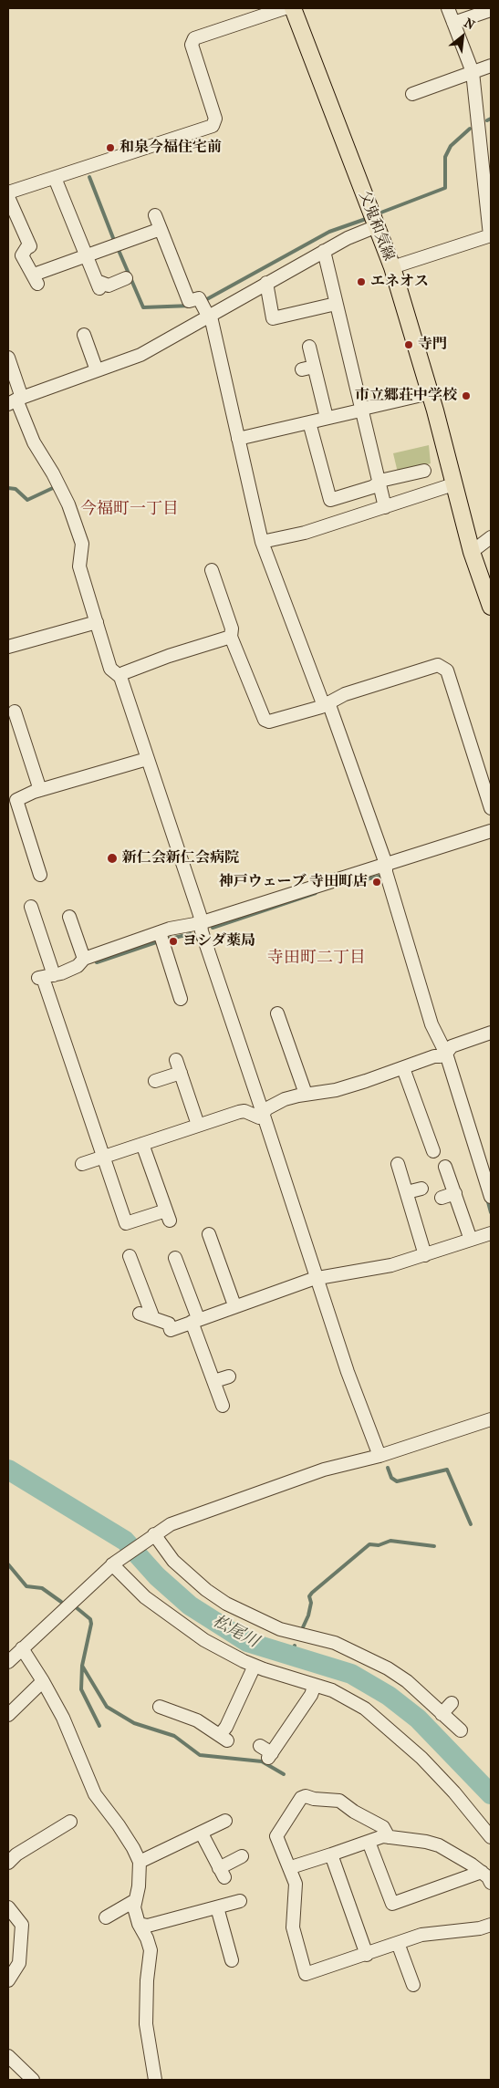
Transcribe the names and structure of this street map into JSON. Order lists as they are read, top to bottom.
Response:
{
  "streets": {
    "main road": ["父鬼和気線"]
  },
  "districts": ["今福町一丁目", "寺田町二丁目"],
  "water": ["松尾川"],
  "places": [
    "和泉今福住宅前",
    "エネオス",
    "寺門",
    "市立郷荘中学校",
    "新仁会新仁会病院",
    "神戸ウェーブ 寺田町店",
    "ヨシダ薬局"
  ],
  "north": "top right"
}
